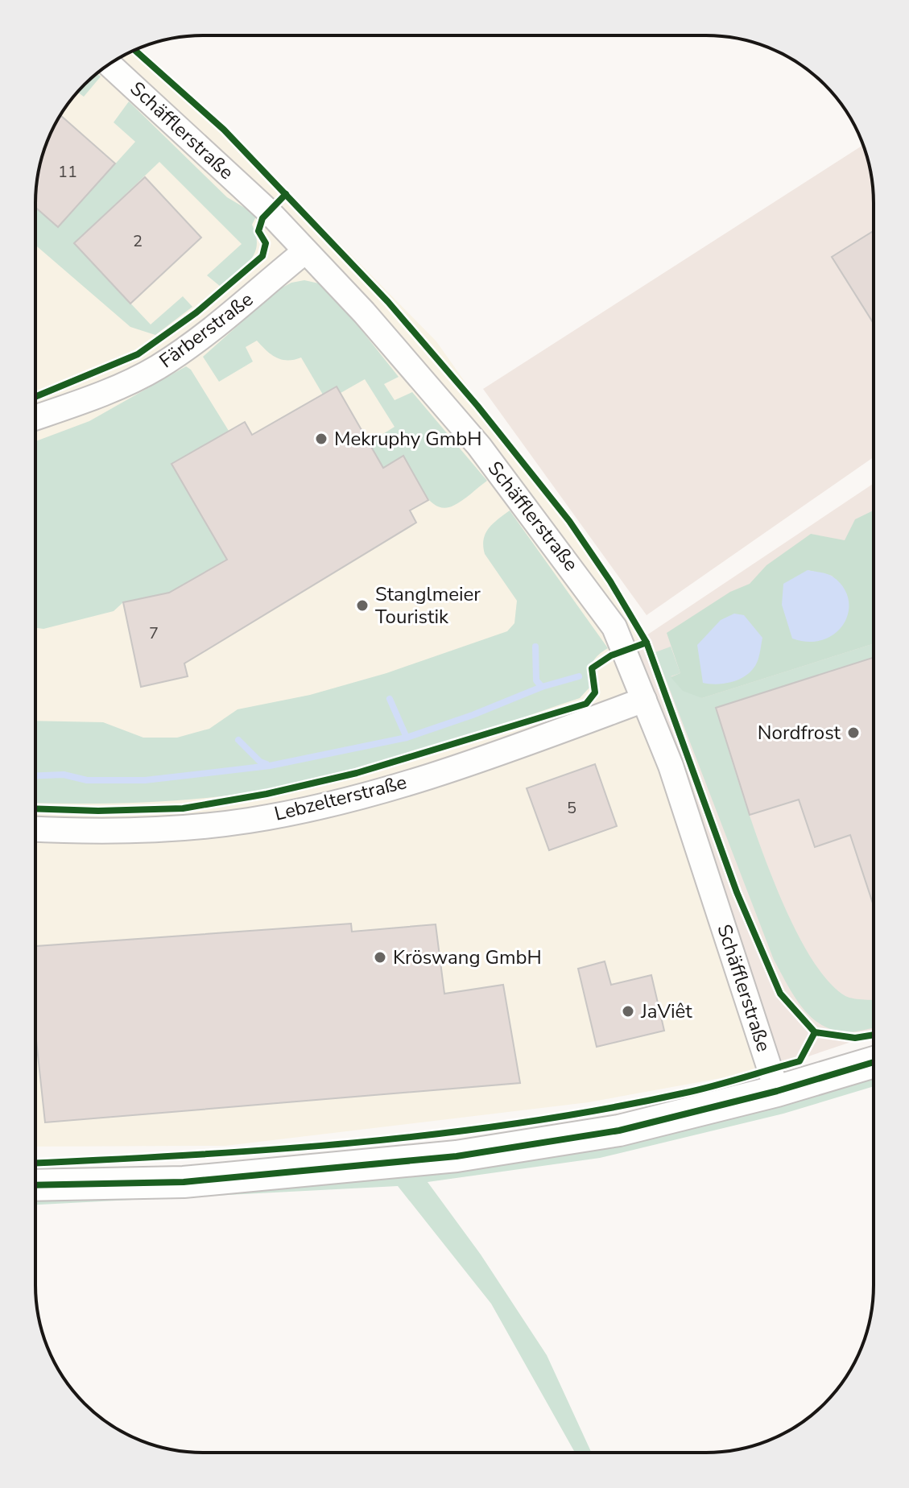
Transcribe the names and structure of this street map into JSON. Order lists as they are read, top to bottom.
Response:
{
  "streets": {
    "street": ["Schäfflerstraße", "Färberstraße", "Lebzelterstraße"]
  },
  "crossings": [
    ["Schäfflerstraße", "Färberstraße"],
    ["Schäfflerstraße", "Lebzelterstraße"]
  ],
  "places": [
    "Mekruphy GmbH",
    "Stanglmeier Touristik",
    "Nordfrost",
    "Kröswang GmbH",
    "JaViêt"
  ],
  "house_numbers": [
    "11",
    "2",
    "7",
    "5"
  ]
}
